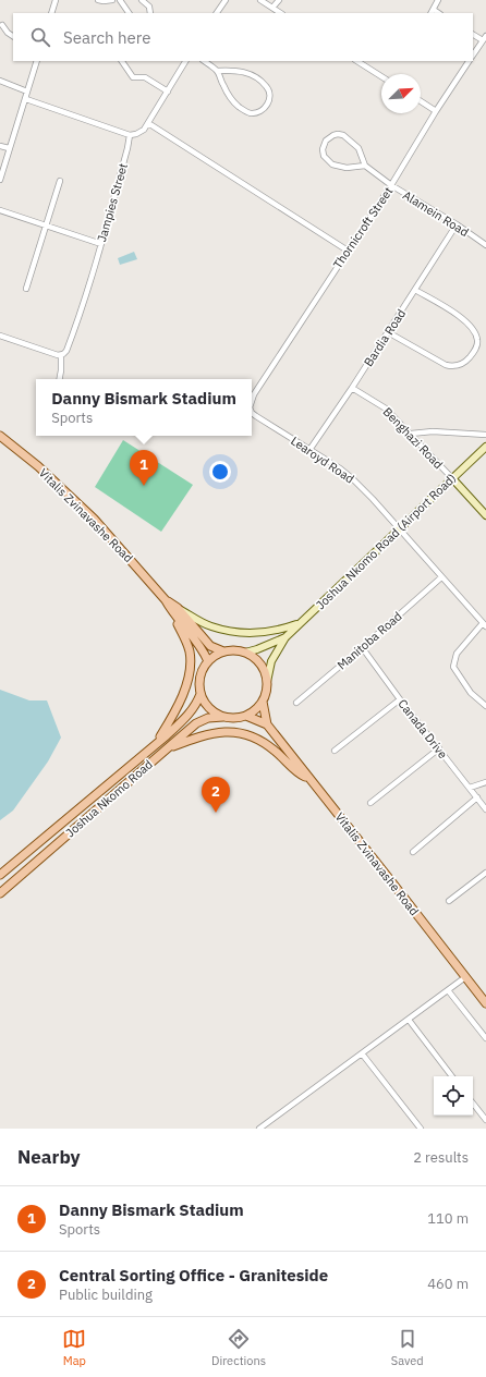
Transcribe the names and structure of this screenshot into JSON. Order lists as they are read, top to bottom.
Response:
{
  "streets": {
    "main road": ["Vitalis Zvinavashe Road", "Joshua Nkomo Road"],
    "street": [
      "Jampies Street",
      "Alamein Road",
      "Thornicroft Street",
      "Bardia Road",
      "Benghazi Road",
      "Learoyd Road",
      "Joshua Nkomo Road (Airport Road)",
      "Manitoba Road",
      "Canada Drive"
    ]
  },
  "crossings": [
    ["Alamein Road", "Thornicroft Street"],
    ["Alamein Road", "Bardia Road"],
    ["Thornicroft Street", "Learoyd Road"],
    ["Bardia Road", "Benghazi Road"],
    ["Bardia Road", "Learoyd Road"],
    ["Benghazi Road", "Joshua Nkomo Road (Airport Road)"],
    ["Learoyd Road", "Joshua Nkomo Road (Airport Road)"],
    ["Learoyd Road", "Manitoba Road"],
    ["Vitalis Zvinavashe Road", "Joshua Nkomo Road"],
    ["Manitoba Road", "Canada Drive"]
  ],
  "north": "top right",
  "page": {
    "search": "Search here",
    "popup": ["Danny Bismark Stadium", "Sports"],
    "pins": ["1", "2"],
    "heading": ["Nearby", "2 results"],
    "list": [
      {
        "mark": "1",
        "name": "Danny Bismark Stadium",
        "note": "Sports",
        "value": "110 m"
      },
      {
        "mark": "2",
        "name": "Central Sorting Office - Graniteside",
        "note": "Public building",
        "value": "460 m"
      }
    ],
    "nav": ["Map", "Directions", "Saved"]
  }
}
